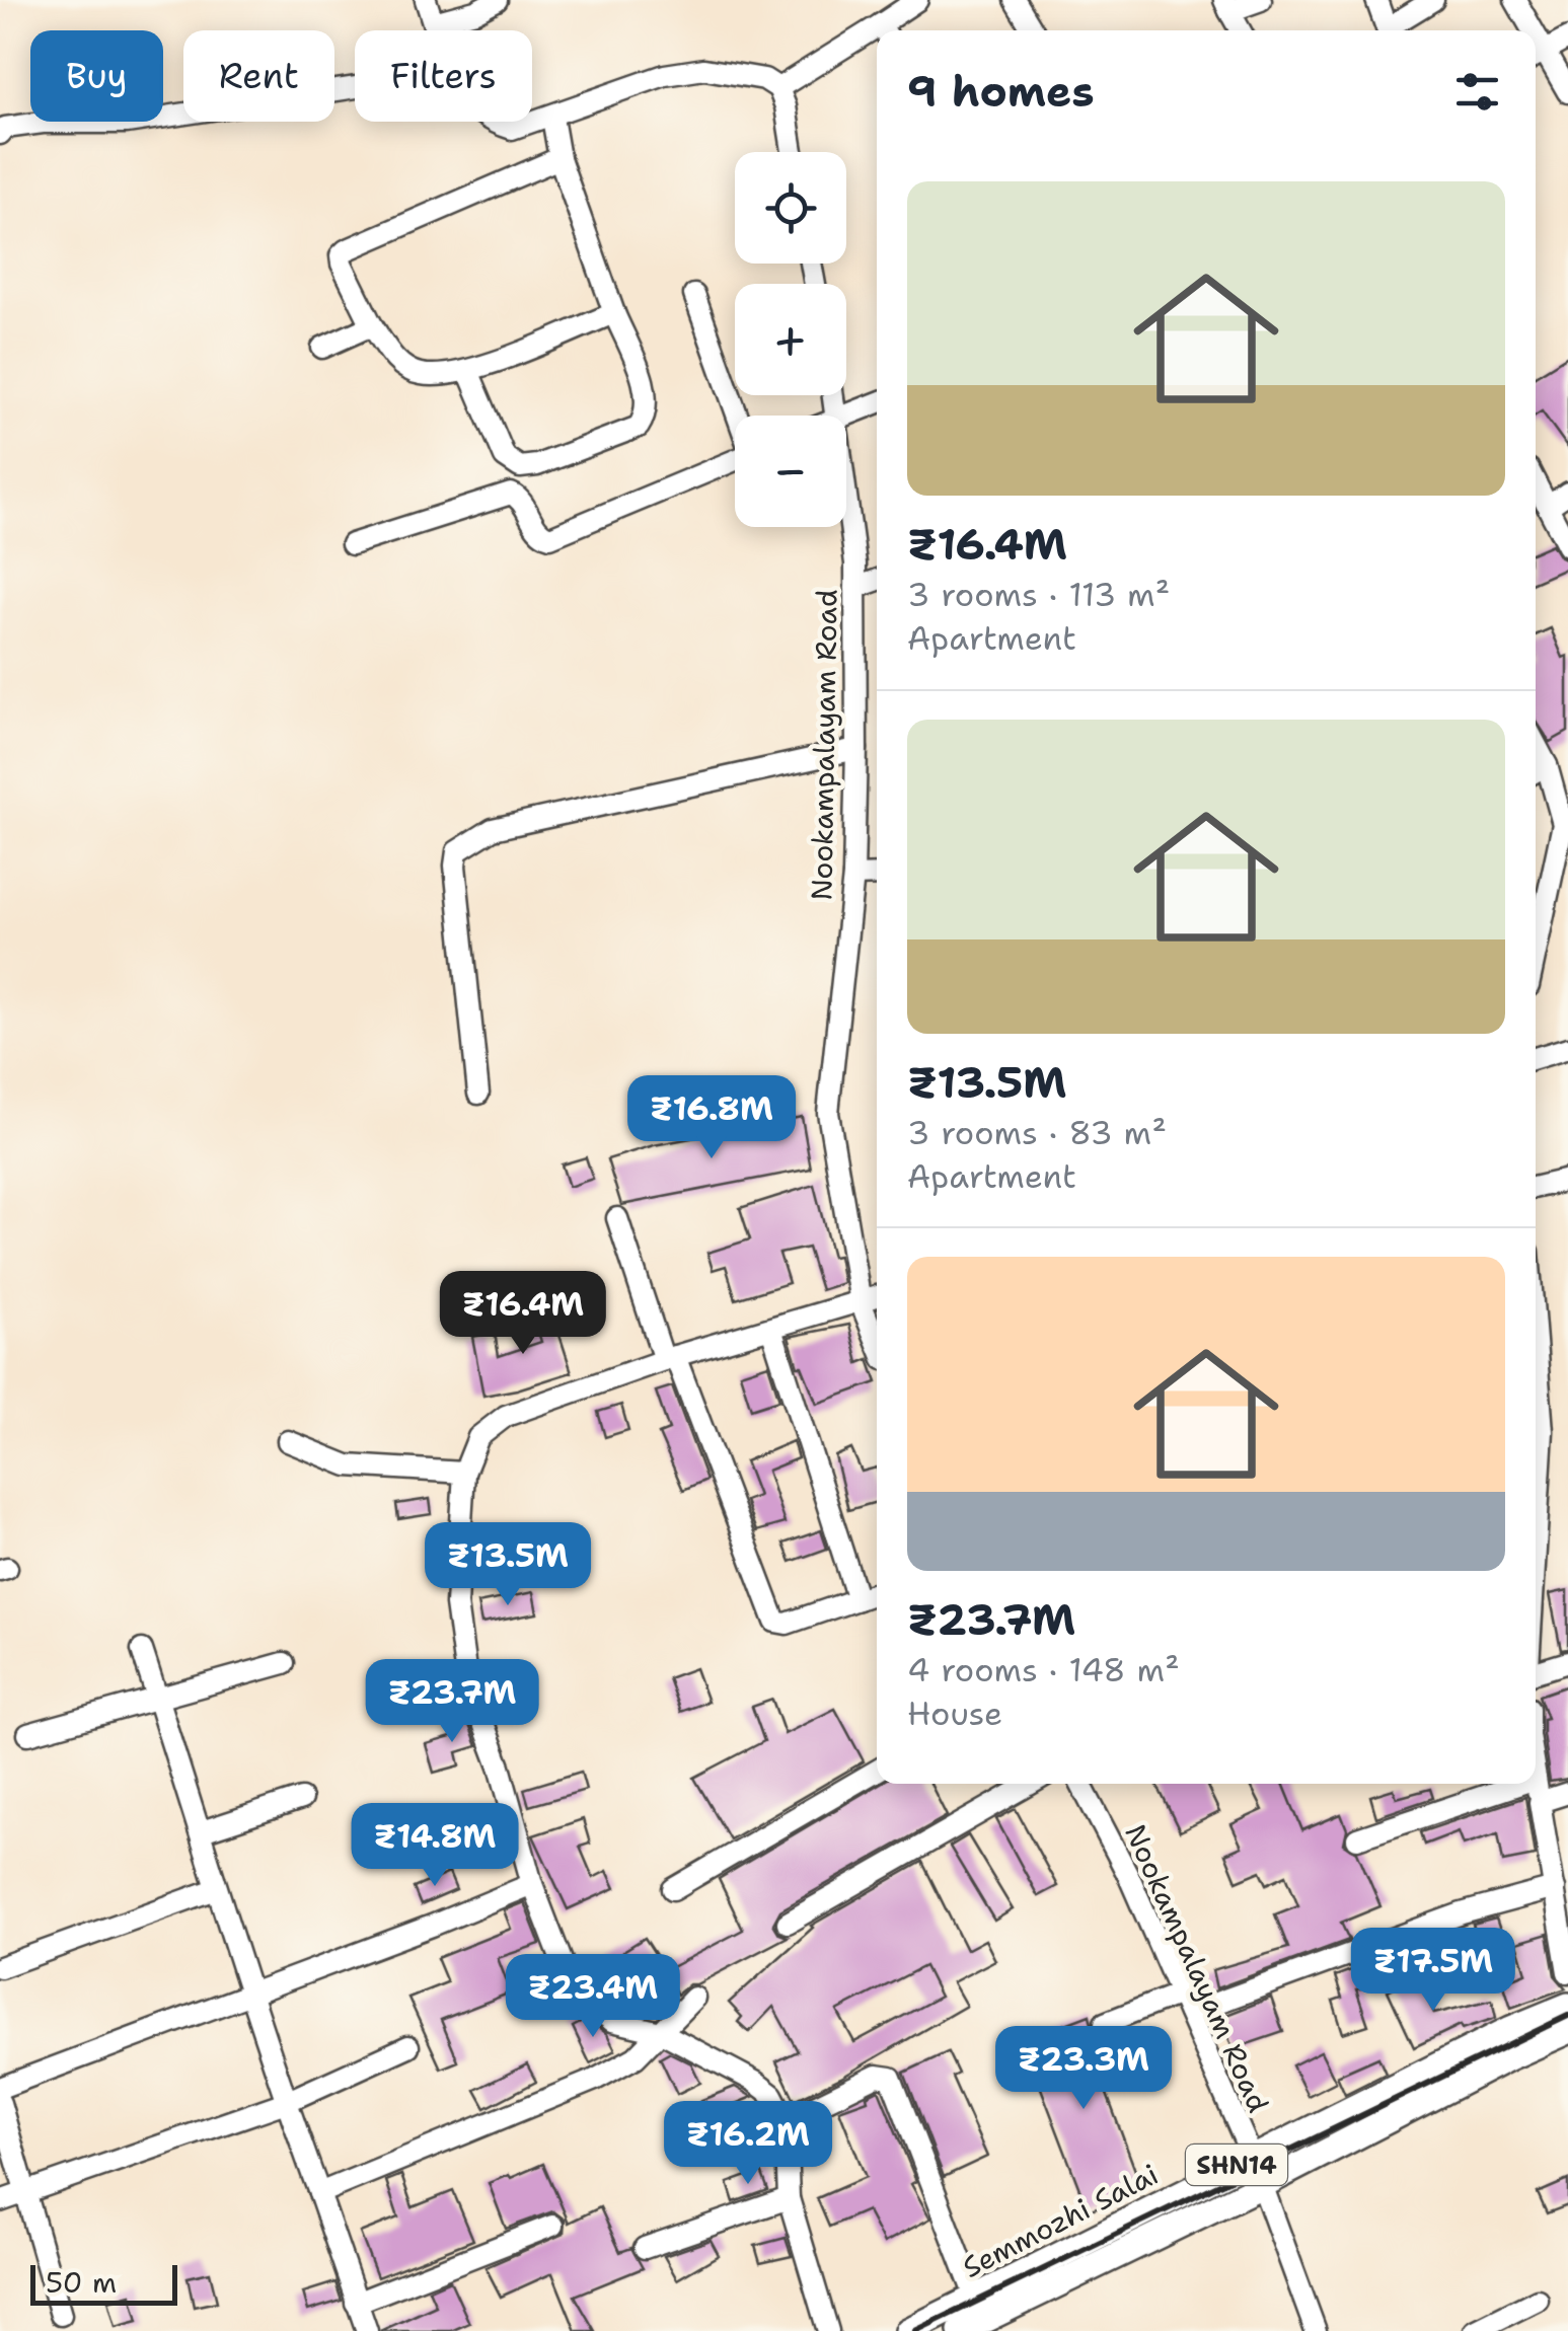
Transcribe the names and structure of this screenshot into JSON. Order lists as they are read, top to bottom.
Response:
{
  "streets": {
    "main road": ["SHN14", "Semmozhi Salai"],
    "street": ["Nookampalayam Road"]
  },
  "crossings": [
    ["Nookampalayam Road", "Semmozhi Salai"]
  ],
  "scale_bar": "50 m",
  "page": {
    "chip": ["Buy", "Rent", "Filters"],
    "heading": "9 homes",
    "map_buttons": ["+", "−"],
    "list": [
      {
        "name": "₹16.4M",
        "note": "3 rooms · 113 m² · Apartment"
      },
      {
        "name": "₹13.5M",
        "note": "3 rooms · 83 m² · Apartment"
      },
      {
        "name": "₹23.7M",
        "note": "4 rooms · 148 m² · House"
      }
    ],
    "price": [
      "₹16.8M",
      "₹16.4M",
      "₹13.5M",
      "₹23.7M",
      "₹14.8M",
      "₹17.5M",
      "₹23.4M",
      "₹23.3M",
      "₹16.2M"
    ],
    "scale": "50 m"
  }
}
